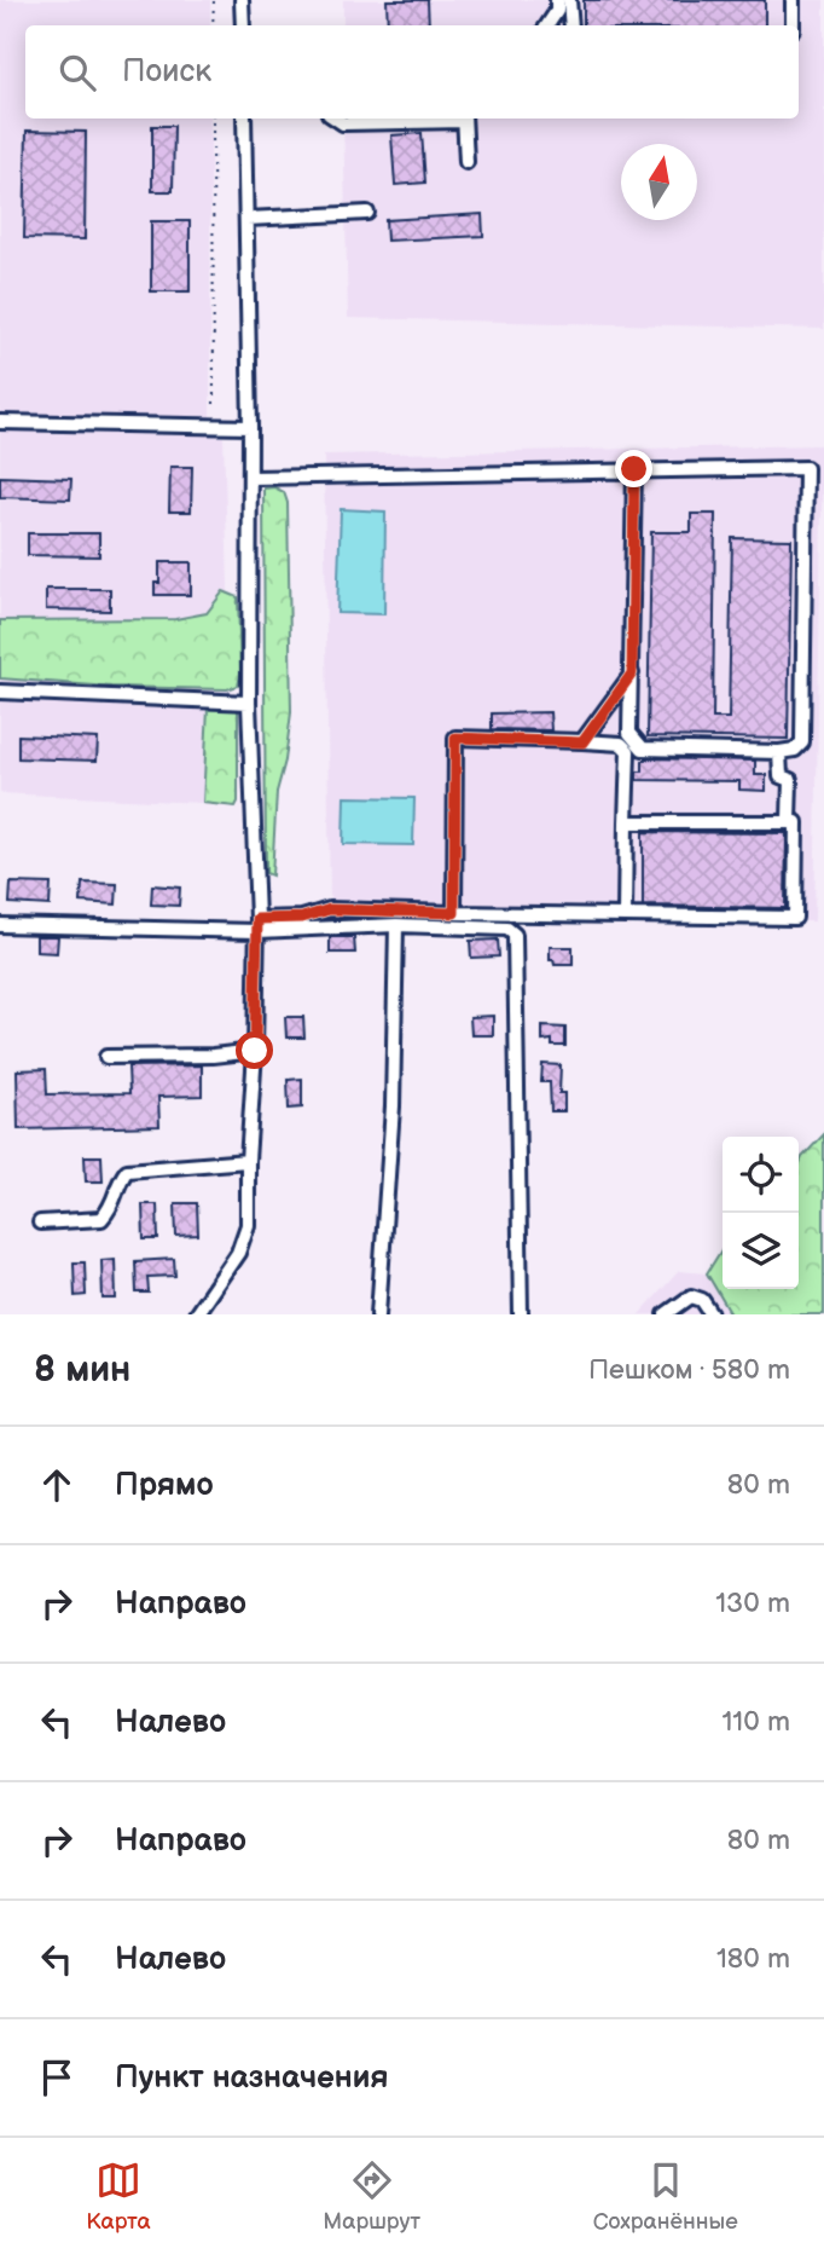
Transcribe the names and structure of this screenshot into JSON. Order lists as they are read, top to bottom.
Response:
{
  "north": "top",
  "page": {
    "search": "Поиск",
    "heading": ["8 мин", "Пешком · 580 m"],
    "list": [
      ["Прямо", "80 m"],
      ["Направо", "130 m"],
      ["Налево", "110 m"],
      ["Направо", "80 m"],
      ["Налево", "180 m"],
      "Пункт назначения"
    ],
    "nav": ["Карта", "Маршрут", "Сохранённые"]
  }
}
